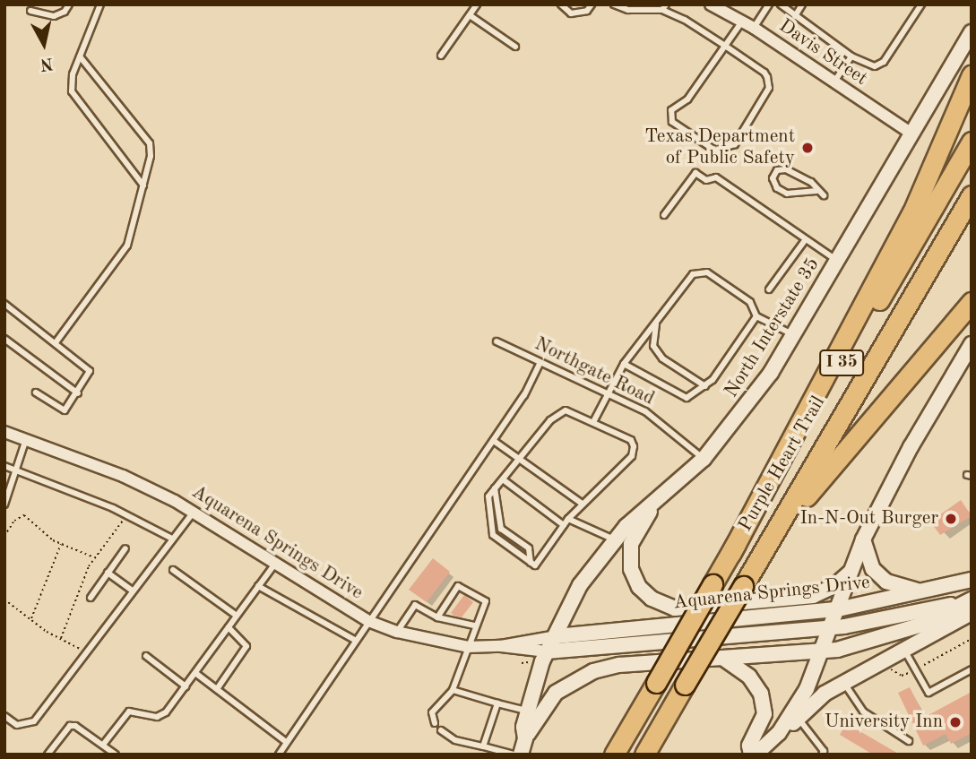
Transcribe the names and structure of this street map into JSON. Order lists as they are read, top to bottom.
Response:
{
  "streets": {
    "highway": ["I 35", "Purple Heart Trail"],
    "main road": ["North Interstate 35", "Aquarena Springs Drive"],
    "street": ["Davis Street"],
    "lane": ["Northgate Road"]
  },
  "crossings": [
    ["Davis Street", "North Interstate 35"],
    ["North Interstate 35", "Northgate Road"],
    ["North Interstate 35", "Aquarena Springs Drive"]
  ],
  "places": ["Texas Department of Public Safety", "In-N-Out Burger", "University Inn"],
  "north": "bottom"
}
